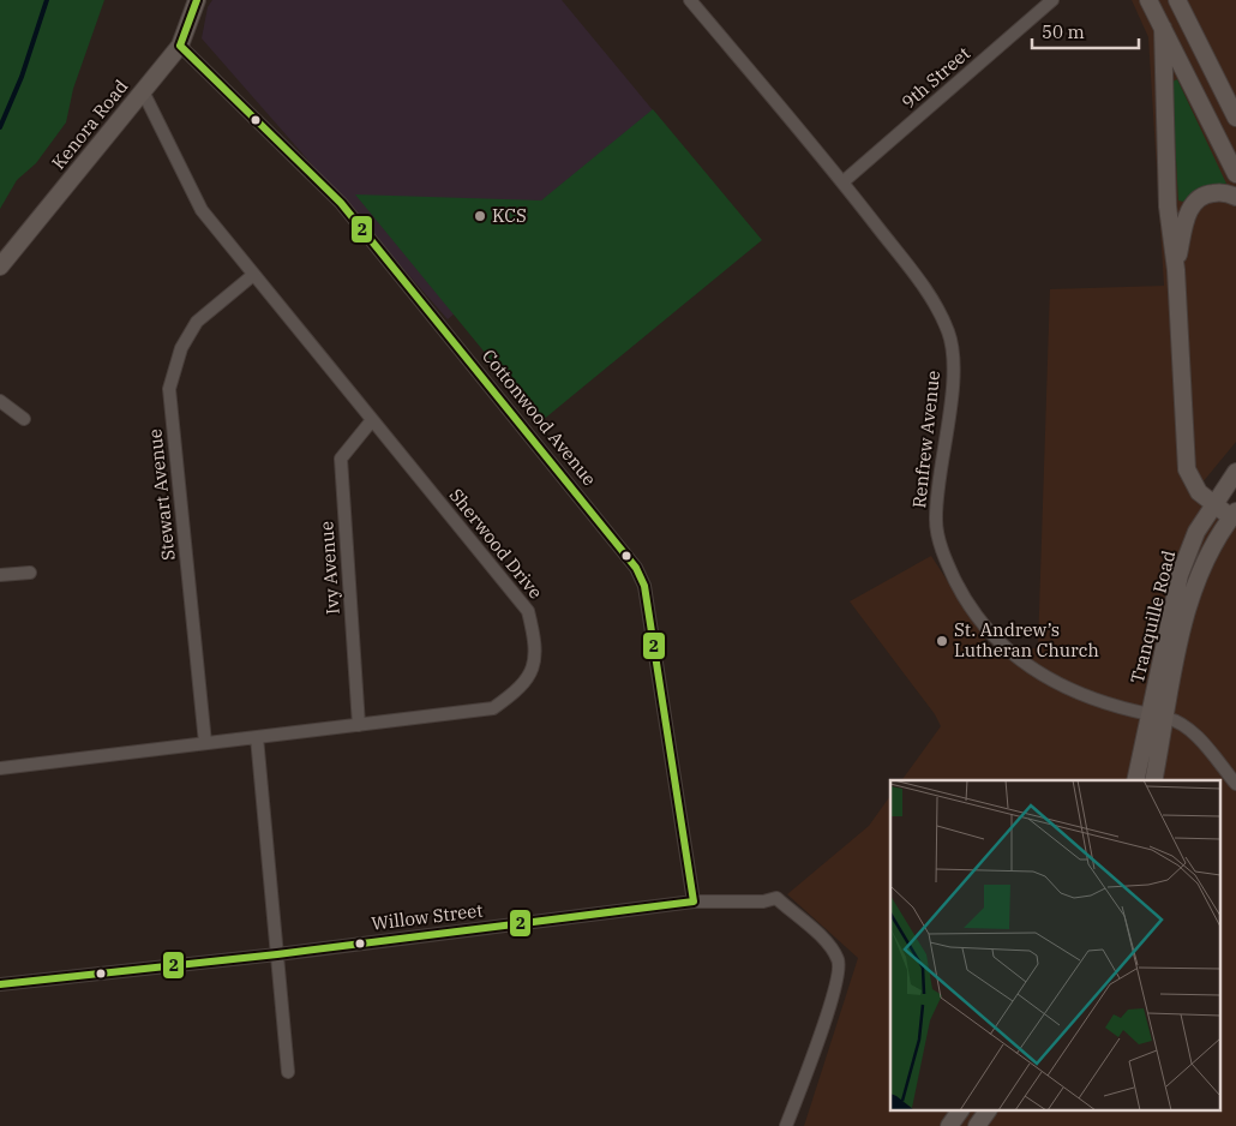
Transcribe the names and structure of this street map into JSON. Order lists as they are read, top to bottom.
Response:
{
  "streets": {
    "main road": ["Kenora Road", "Tranquille Road"],
    "street": [
      "9th Street",
      "Cottonwood Avenue",
      "Renfrew Avenue",
      "Stewart Avenue",
      "Sherwood Drive",
      "Ivy Avenue",
      "Willow Street"
    ]
  },
  "crossings": [
    ["9th Street", "Renfrew Avenue"],
    ["Kenora Road", "Cottonwood Avenue"],
    ["Kenora Road", "Sherwood Drive"],
    ["Cottonwood Avenue", "Willow Street"],
    ["Renfrew Avenue", "Tranquille Road"],
    ["Stewart Avenue", "Sherwood Drive"],
    ["Sherwood Drive", "Ivy Avenue"]
  ],
  "places": ["KCS", "St. Andrew’s Lutheran Church"],
  "lines": ["transit line 2"],
  "scale_bar": "50 m"
}
